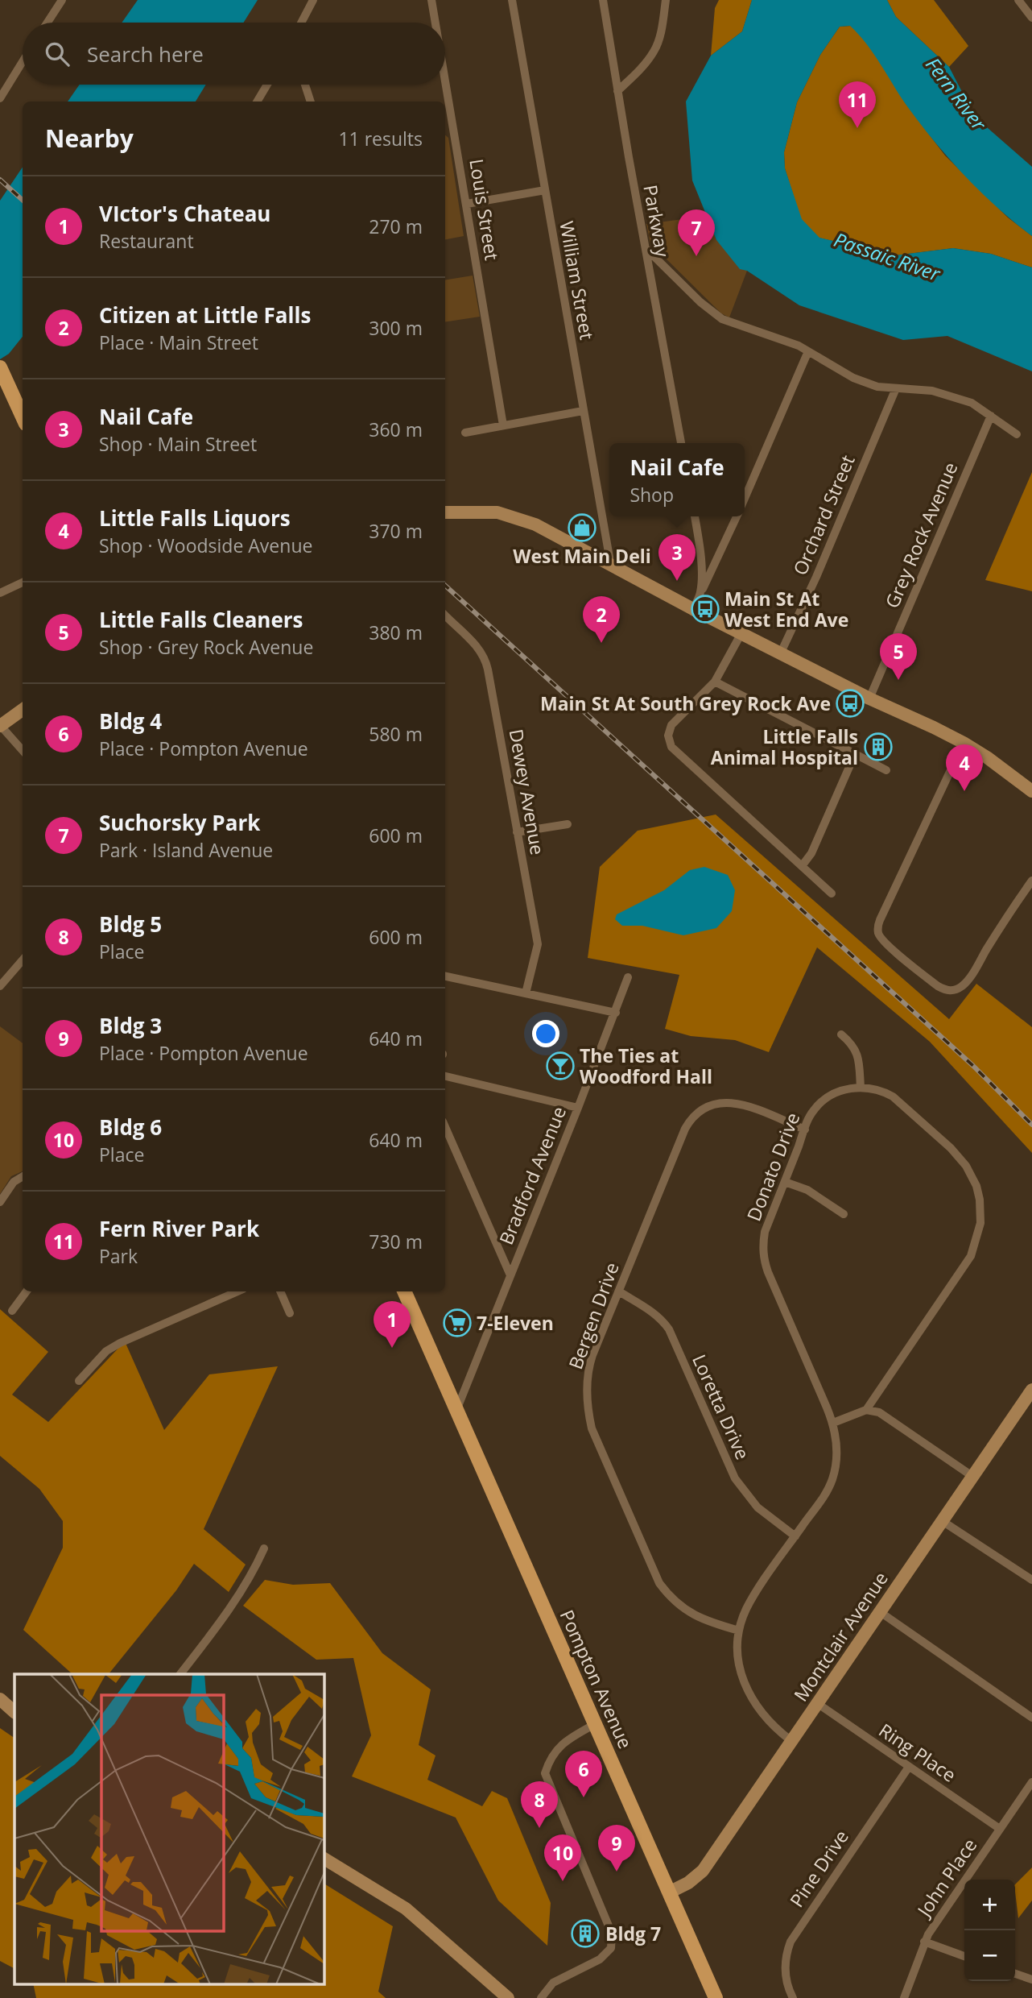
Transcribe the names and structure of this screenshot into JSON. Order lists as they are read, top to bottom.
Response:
{
  "streets": {
    "main road": ["Pompton Avenue"],
    "street": [
      "Louis Street",
      "Parkway",
      "William Street",
      "Orchard Street",
      "Grey Rock Avenue",
      "Dewey Avenue",
      "Donato Drive",
      "Bradford Avenue",
      "Bergen Drive",
      "Loretta Drive",
      "Montclair Avenue",
      "Ring Place",
      "Pine Drive",
      "John Place"
    ]
  },
  "crossings": [
    ["Donato Drive", "Bergen Drive"],
    ["Donato Drive", "Loretta Drive"],
    ["Donato Drive", "Montclair Avenue"],
    ["Bradford Avenue", "Pompton Avenue"],
    ["Bergen Drive", "Loretta Drive"],
    ["Montclair Avenue", "Pompton Avenue"],
    ["Montclair Avenue", "Ring Place"],
    ["Ring Place", "Pine Drive"],
    ["Ring Place", "John Place"]
  ],
  "water": ["Fern River", "Passaic River"],
  "places": {
    "shop": ["West Main Deli"],
    "bus stop": ["Main St At West End Ave", "Main St At South Grey Rock Ave"],
    "building": ["Little Falls Animal Hospital", "Bldg 7"],
    "bar": ["The Ties at Woodford Hall"],
    "supermarket": ["7-Eleven"]
  },
  "page": {
    "search": "Search here",
    "pins": [
      "11",
      "7",
      "3",
      "2",
      "5",
      "4",
      "1",
      "6",
      "8",
      "9",
      "10"
    ],
    "heading": ["Nearby", "11 results"],
    "list": [
      {
        "mark": "1",
        "name": "VIctor's Chateau",
        "note": "Restaurant",
        "value": "270 m"
      },
      {
        "mark": "2",
        "name": "Citizen at Little Falls",
        "note": "Place · Main Street",
        "value": "300 m"
      },
      {
        "mark": "3",
        "name": "Nail Cafe",
        "note": "Shop · Main Street",
        "value": "360 m"
      },
      {
        "mark": "4",
        "name": "Little Falls Liquors",
        "note": "Shop · Woodside Avenue",
        "value": "370 m"
      },
      {
        "mark": "5",
        "name": "Little Falls Cleaners",
        "note": "Shop · Grey Rock Avenue",
        "value": "380 m"
      },
      {
        "mark": "6",
        "name": "Bldg 4",
        "note": "Place · Pompton Avenue",
        "value": "580 m"
      },
      {
        "mark": "7",
        "name": "Suchorsky Park",
        "note": "Park · Island Avenue",
        "value": "600 m"
      },
      {
        "mark": "8",
        "name": "Bldg 5",
        "note": "Place",
        "value": "600 m"
      },
      {
        "mark": "9",
        "name": "Bldg 3",
        "note": "Place · Pompton Avenue",
        "value": "640 m"
      },
      {
        "mark": "10",
        "name": "Bldg 6",
        "note": "Place",
        "value": "640 m"
      },
      {
        "mark": "11",
        "name": "Fern River Park",
        "note": "Park",
        "value": "730 m"
      }
    ],
    "popup": ["Nail Cafe", "Shop"],
    "map_buttons": ["+", "−"]
  }
}
